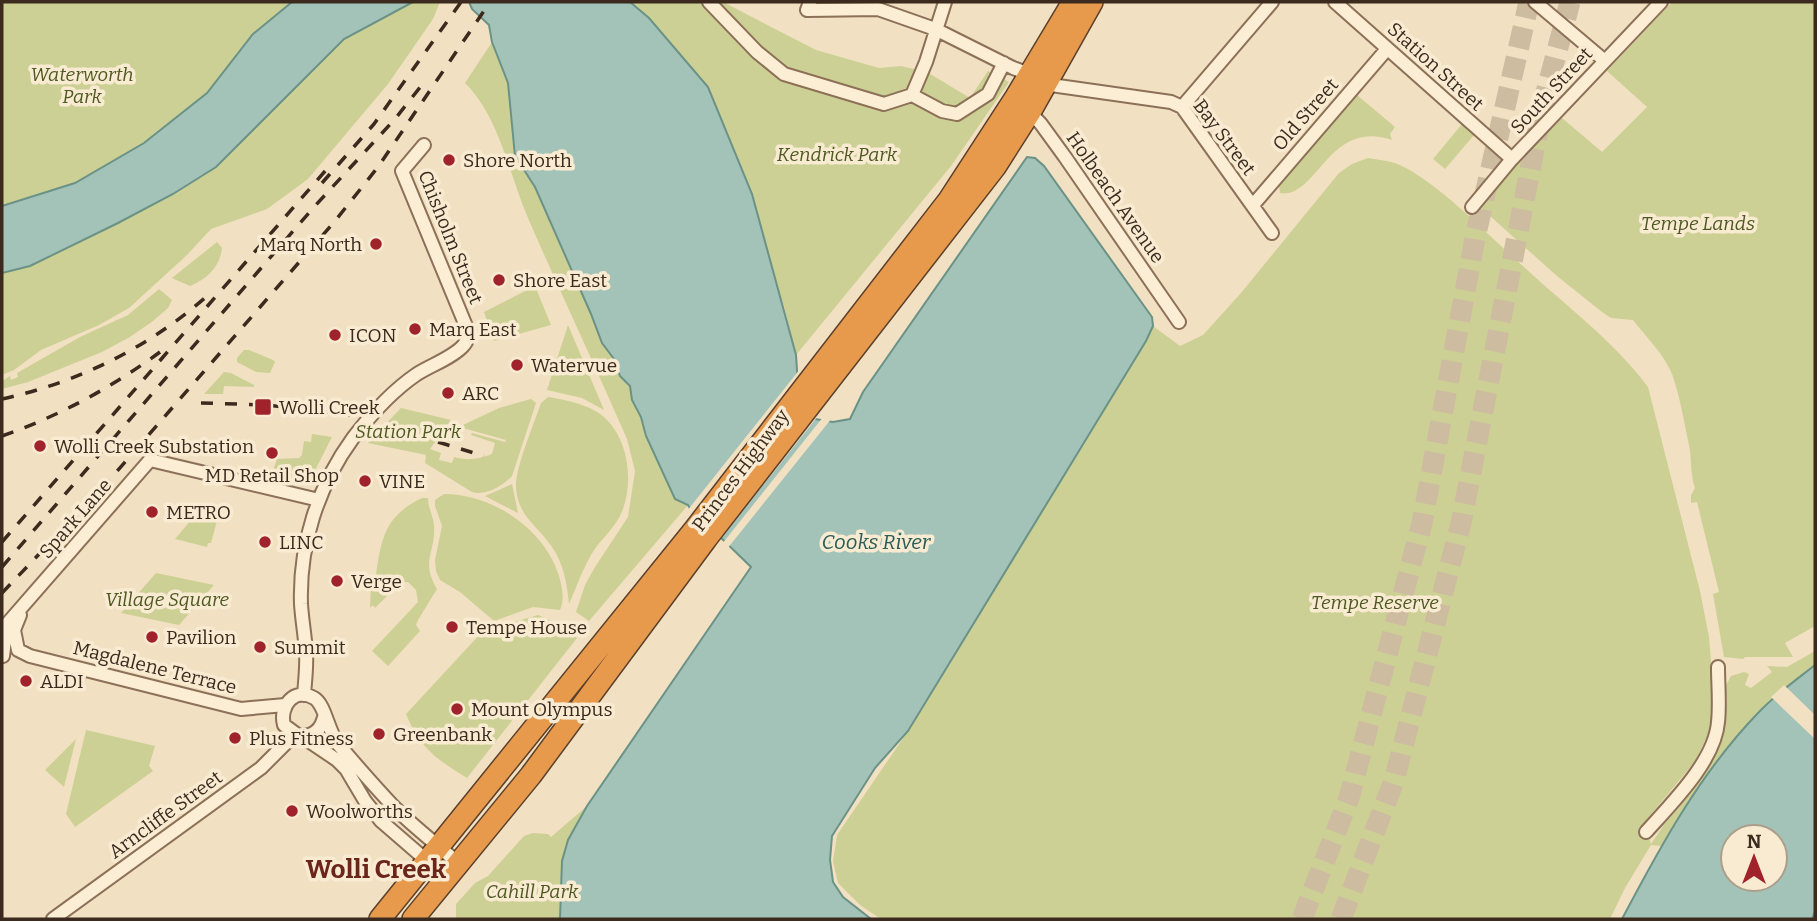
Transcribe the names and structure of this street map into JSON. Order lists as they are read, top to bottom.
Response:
{
  "streets": {
    "highway": ["Princes Highway"],
    "street": [
      "Station Street",
      "South Street",
      "Old Street",
      "Bay Street",
      "Holbeach Avenue",
      "Chisholm Street",
      "Spark Lane",
      "Magdalene Terrace",
      "Arncliffe Street"
    ]
  },
  "crossings": [
    ["Station Street", "South Street"],
    ["Station Street", "Old Street"],
    ["Old Street", "Bay Street"],
    ["Bay Street", "Princes Highway"],
    ["Holbeach Avenue", "Princes Highway"],
    ["Chisholm Street", "Spark Lane"],
    ["Spark Lane", "Magdalene Terrace"],
    ["Magdalene Terrace", "Arncliffe Street"]
  ],
  "districts": ["Wolli Creek"],
  "water": ["Cooks River"],
  "parks": [
    "Waterworth Park",
    "Kendrick Park",
    "Tempe Lands",
    "Station Park",
    "Village Square",
    "Tempe Reserve",
    "Cahill Park"
  ],
  "places": {
    "other": [
      "Shore North",
      "Marq North",
      "Shore East",
      "Marq East",
      "ICON",
      "Watervue",
      "ARC",
      "Wolli Creek Substation",
      "MD Retail Shop",
      "VINE",
      "METRO",
      "LINC",
      "Verge",
      "Tempe House",
      "Pavilion",
      "Summit",
      "ALDI",
      "Mount Olympus",
      "Greenbank",
      "Plus Fitness",
      "Woolworths"
    ],
    "transit": ["Wolli Creek"]
  },
  "north": "top"
}
